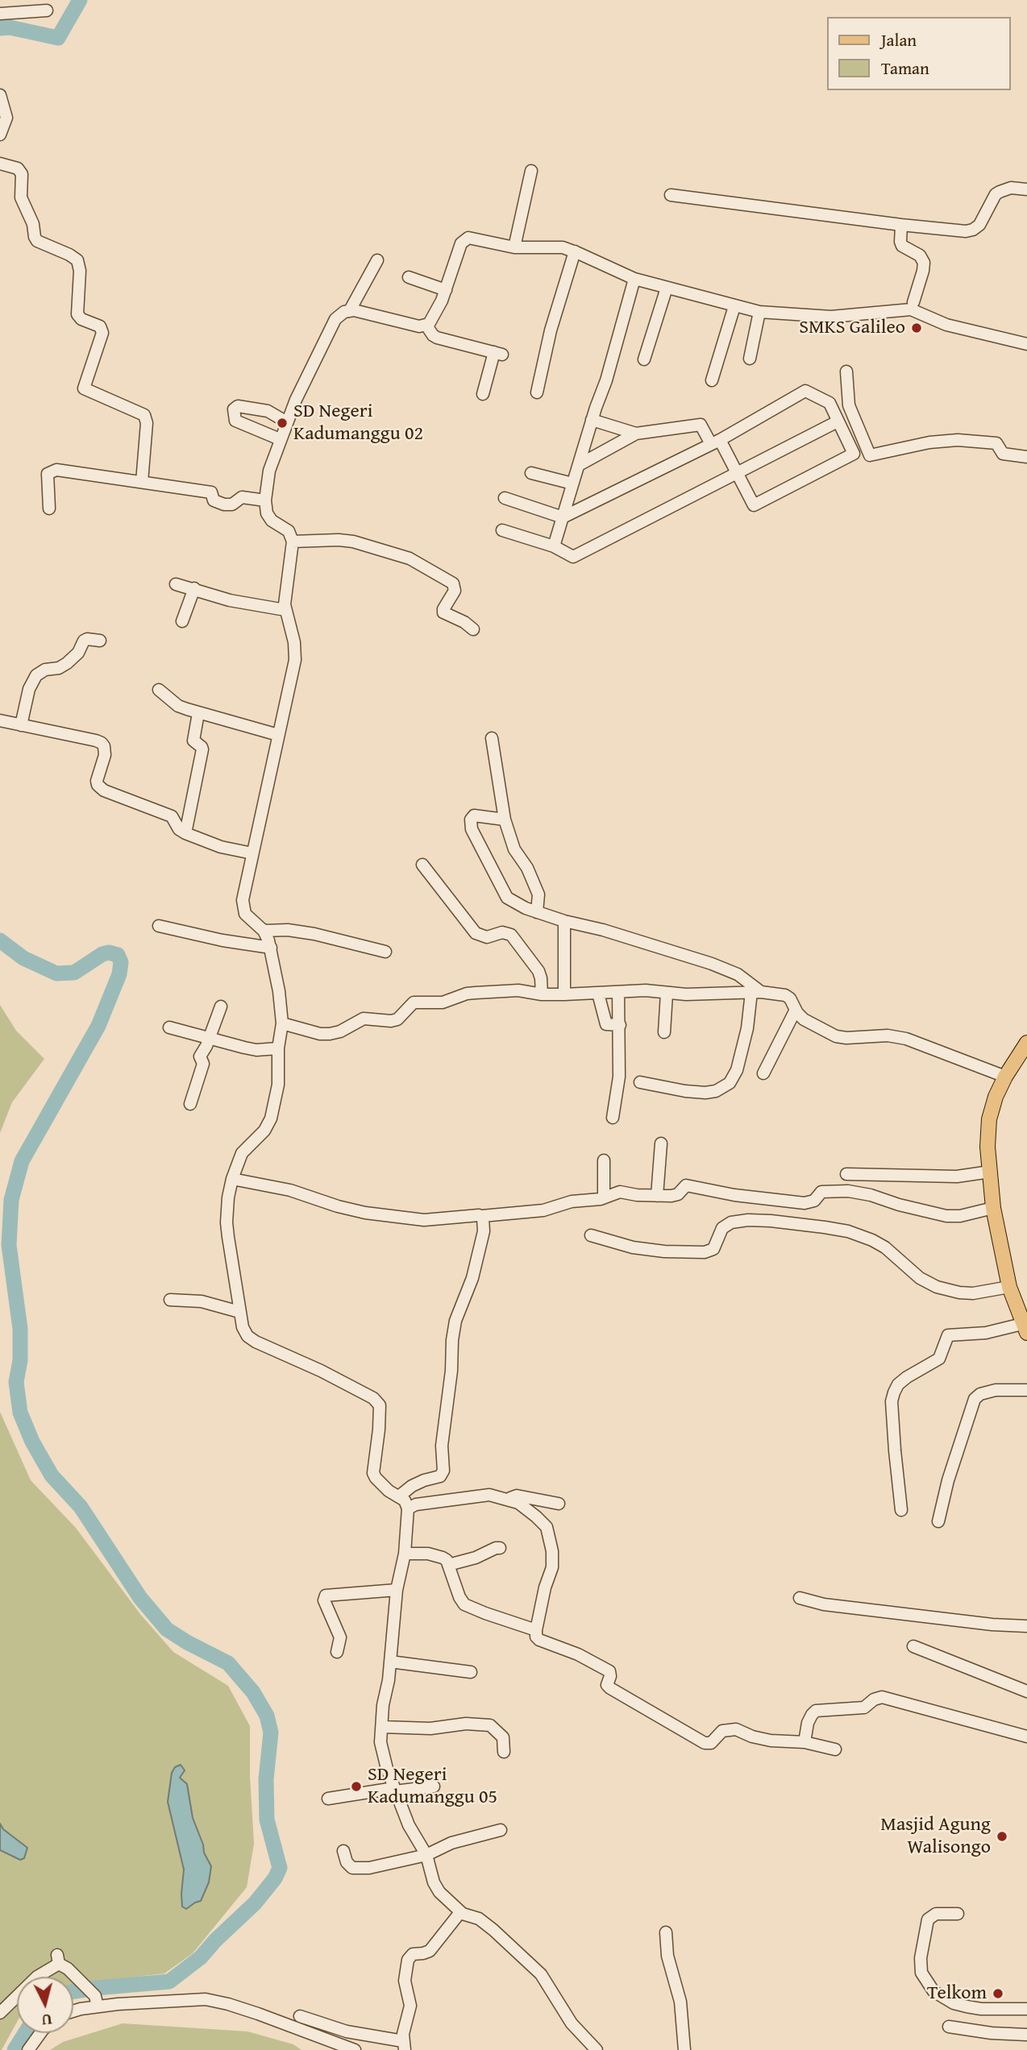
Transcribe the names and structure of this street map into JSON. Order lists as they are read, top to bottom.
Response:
{
  "places": [
    "SMKS Galileo",
    "SD Negeri Kadumanggu 02",
    "SD Negeri Kadumanggu 05",
    "Masjid Agung Walisongo",
    "Telkom"
  ],
  "legend": ["Jalan", "Taman"],
  "north": "bottom"
}
